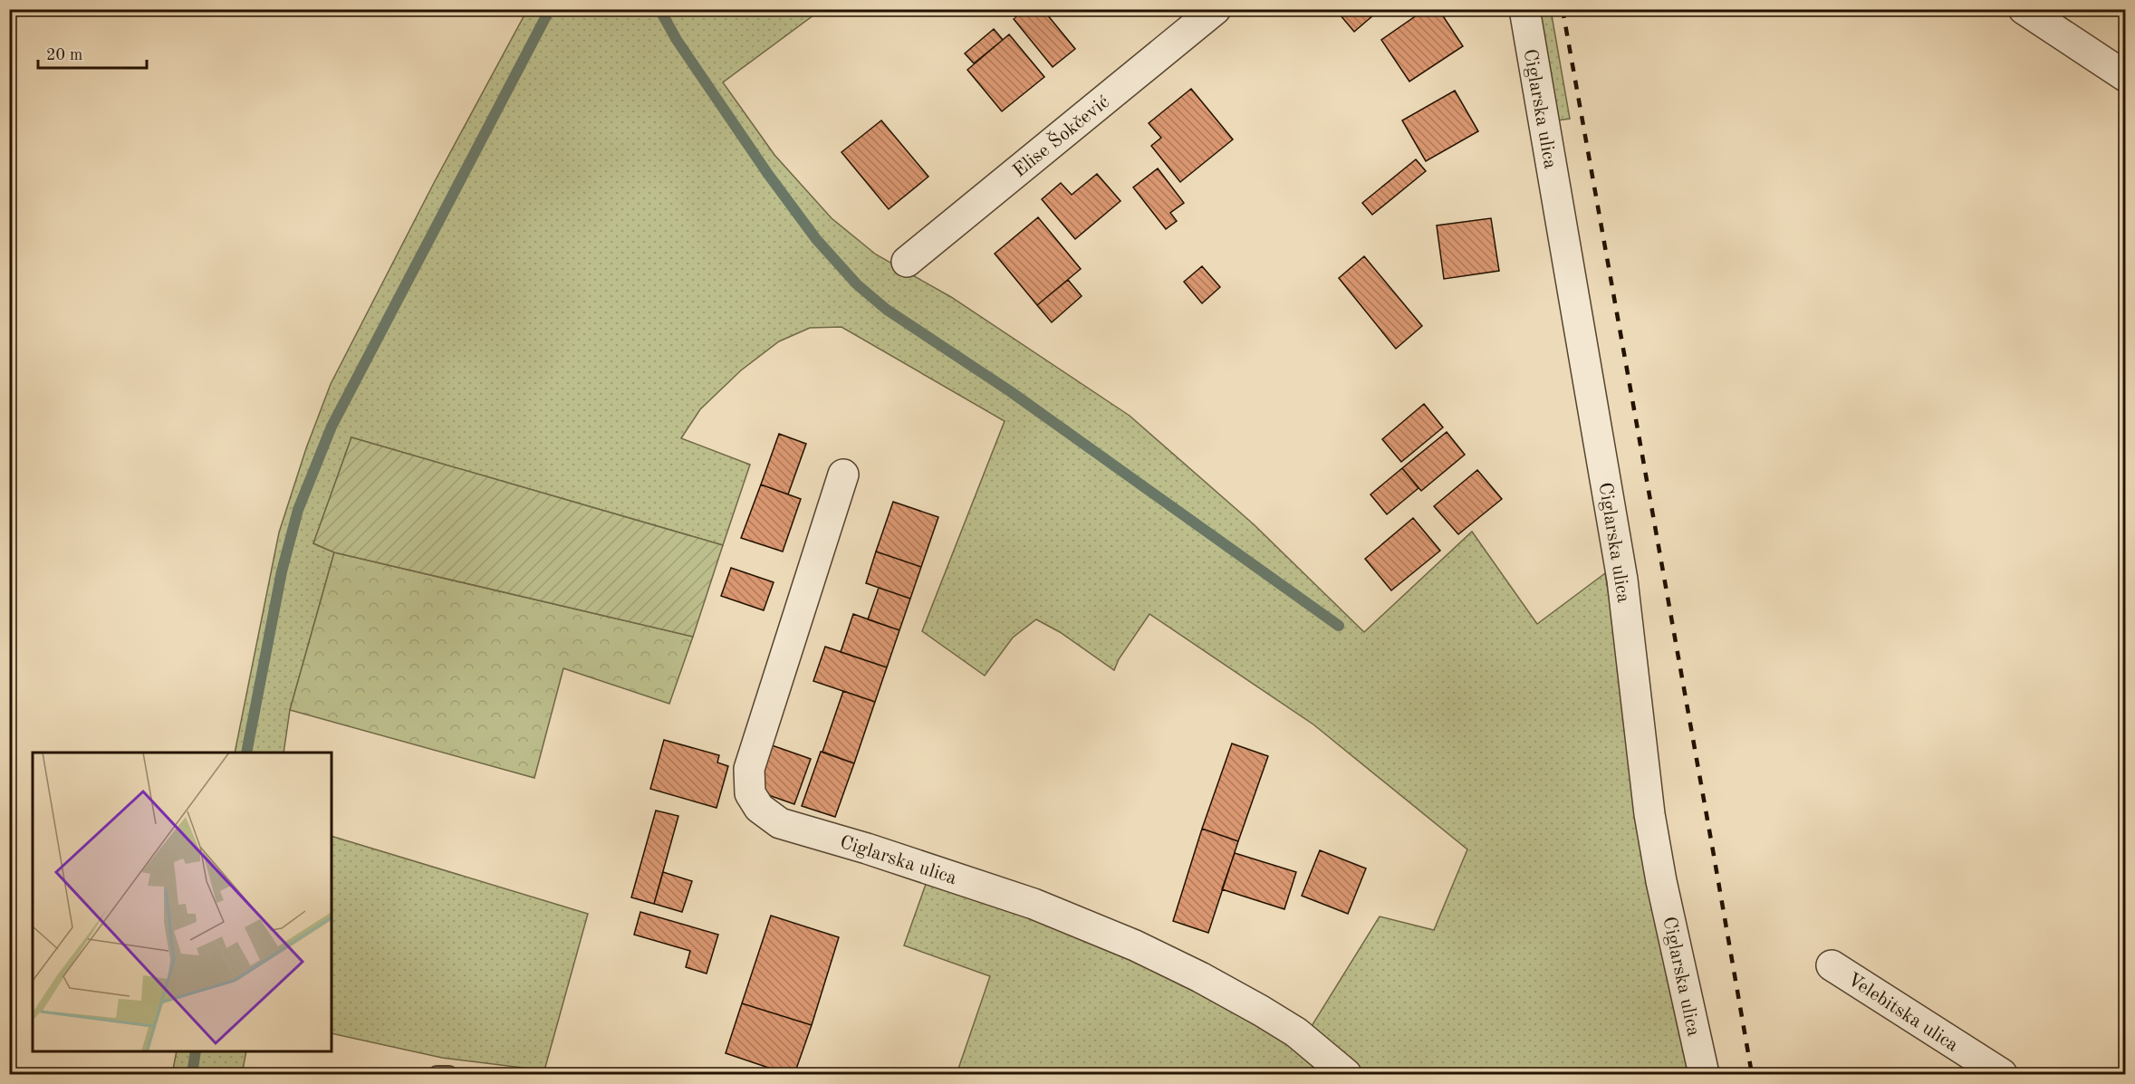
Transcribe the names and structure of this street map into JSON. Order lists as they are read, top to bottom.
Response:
{
  "streets": {
    "street": ["Ciglarska ulica", "Elise Šokčević", "Velebitska ulica"]
  },
  "scale_bar": "20 m"
}
